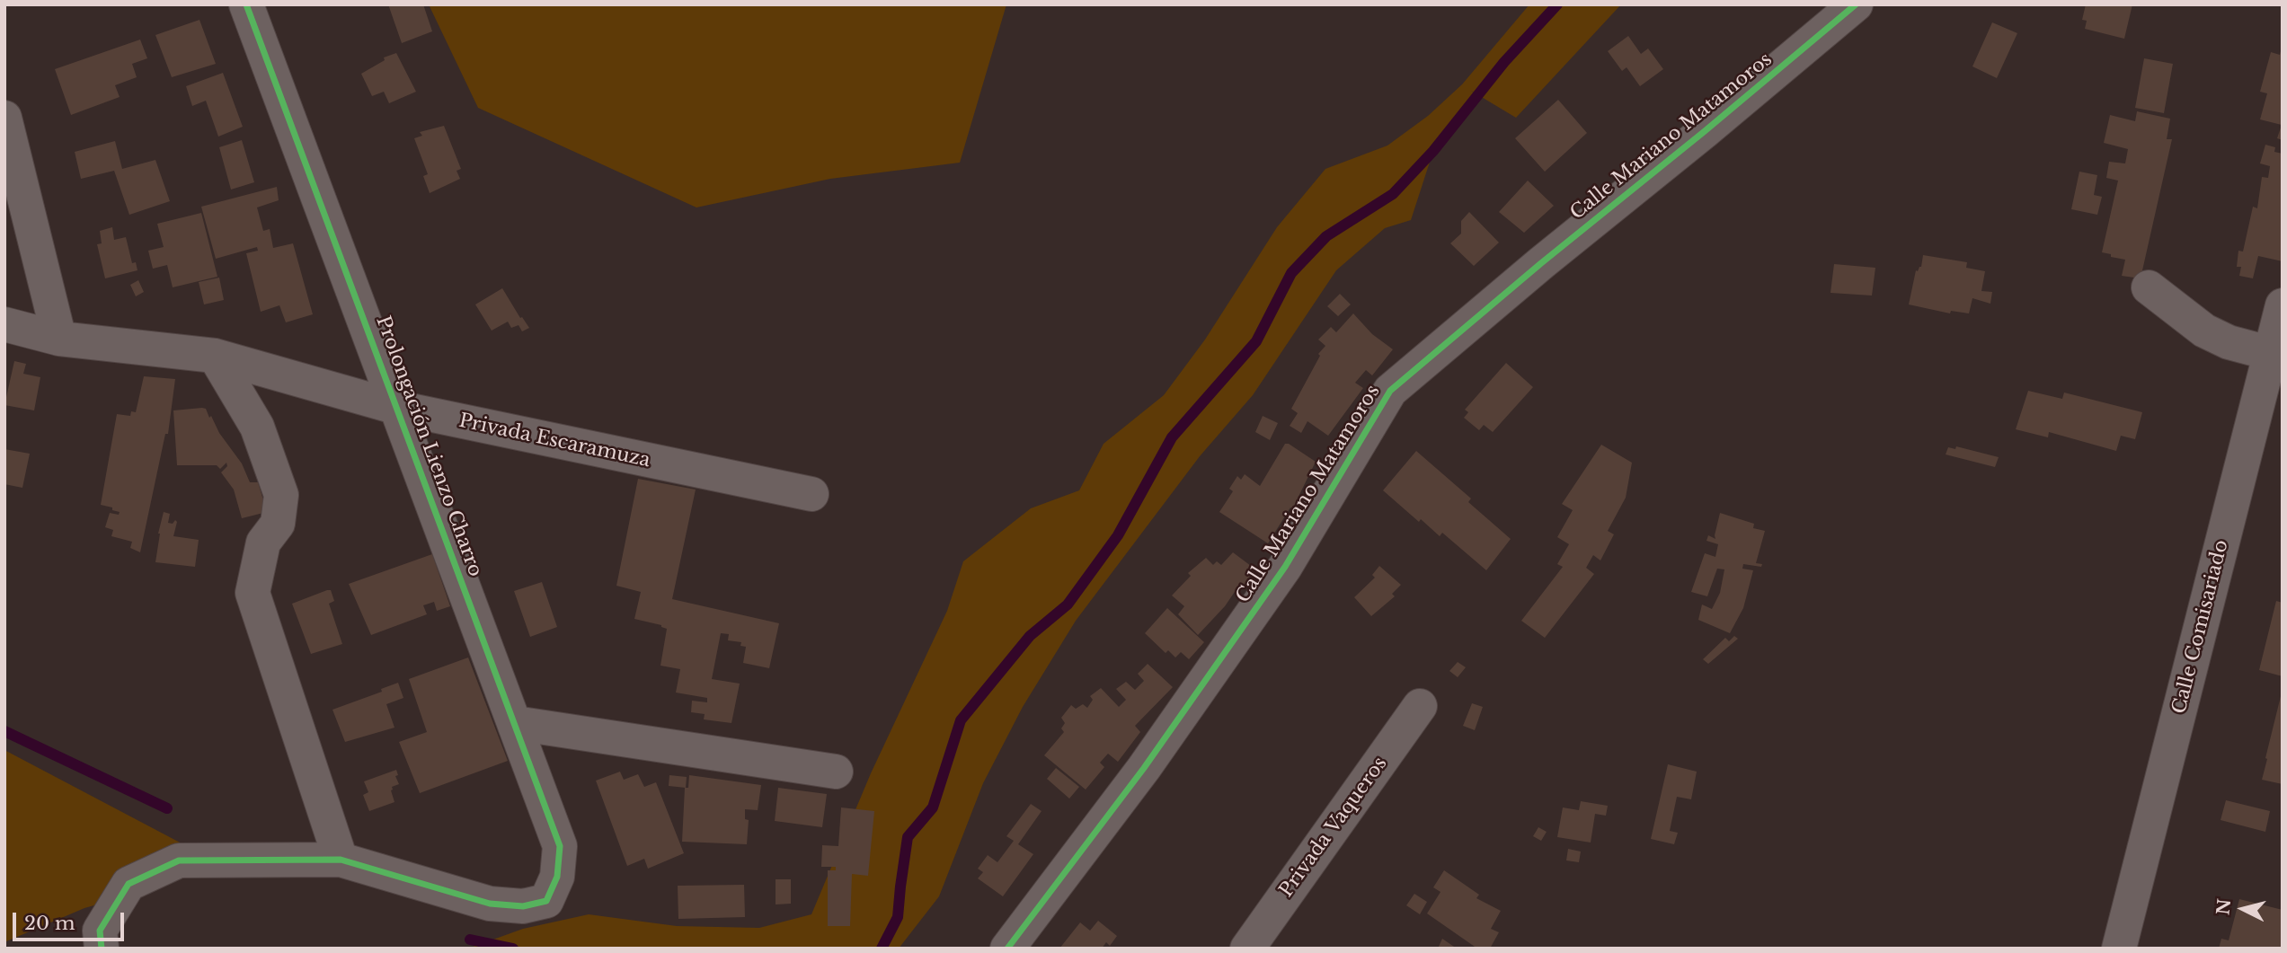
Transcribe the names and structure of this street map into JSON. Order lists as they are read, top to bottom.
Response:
{
  "streets": {
    "street": [
      "Calle Mariano Matamoros",
      "Privada Escaramuza",
      "Prolongación Lienzo Charro",
      "Calle Comisariado",
      "Privada Vaqueros"
    ]
  },
  "crossings": [
    ["Privada Escaramuza", "Prolongación Lienzo Charro"]
  ],
  "scale_bar": "20 m",
  "north": "left"
}
